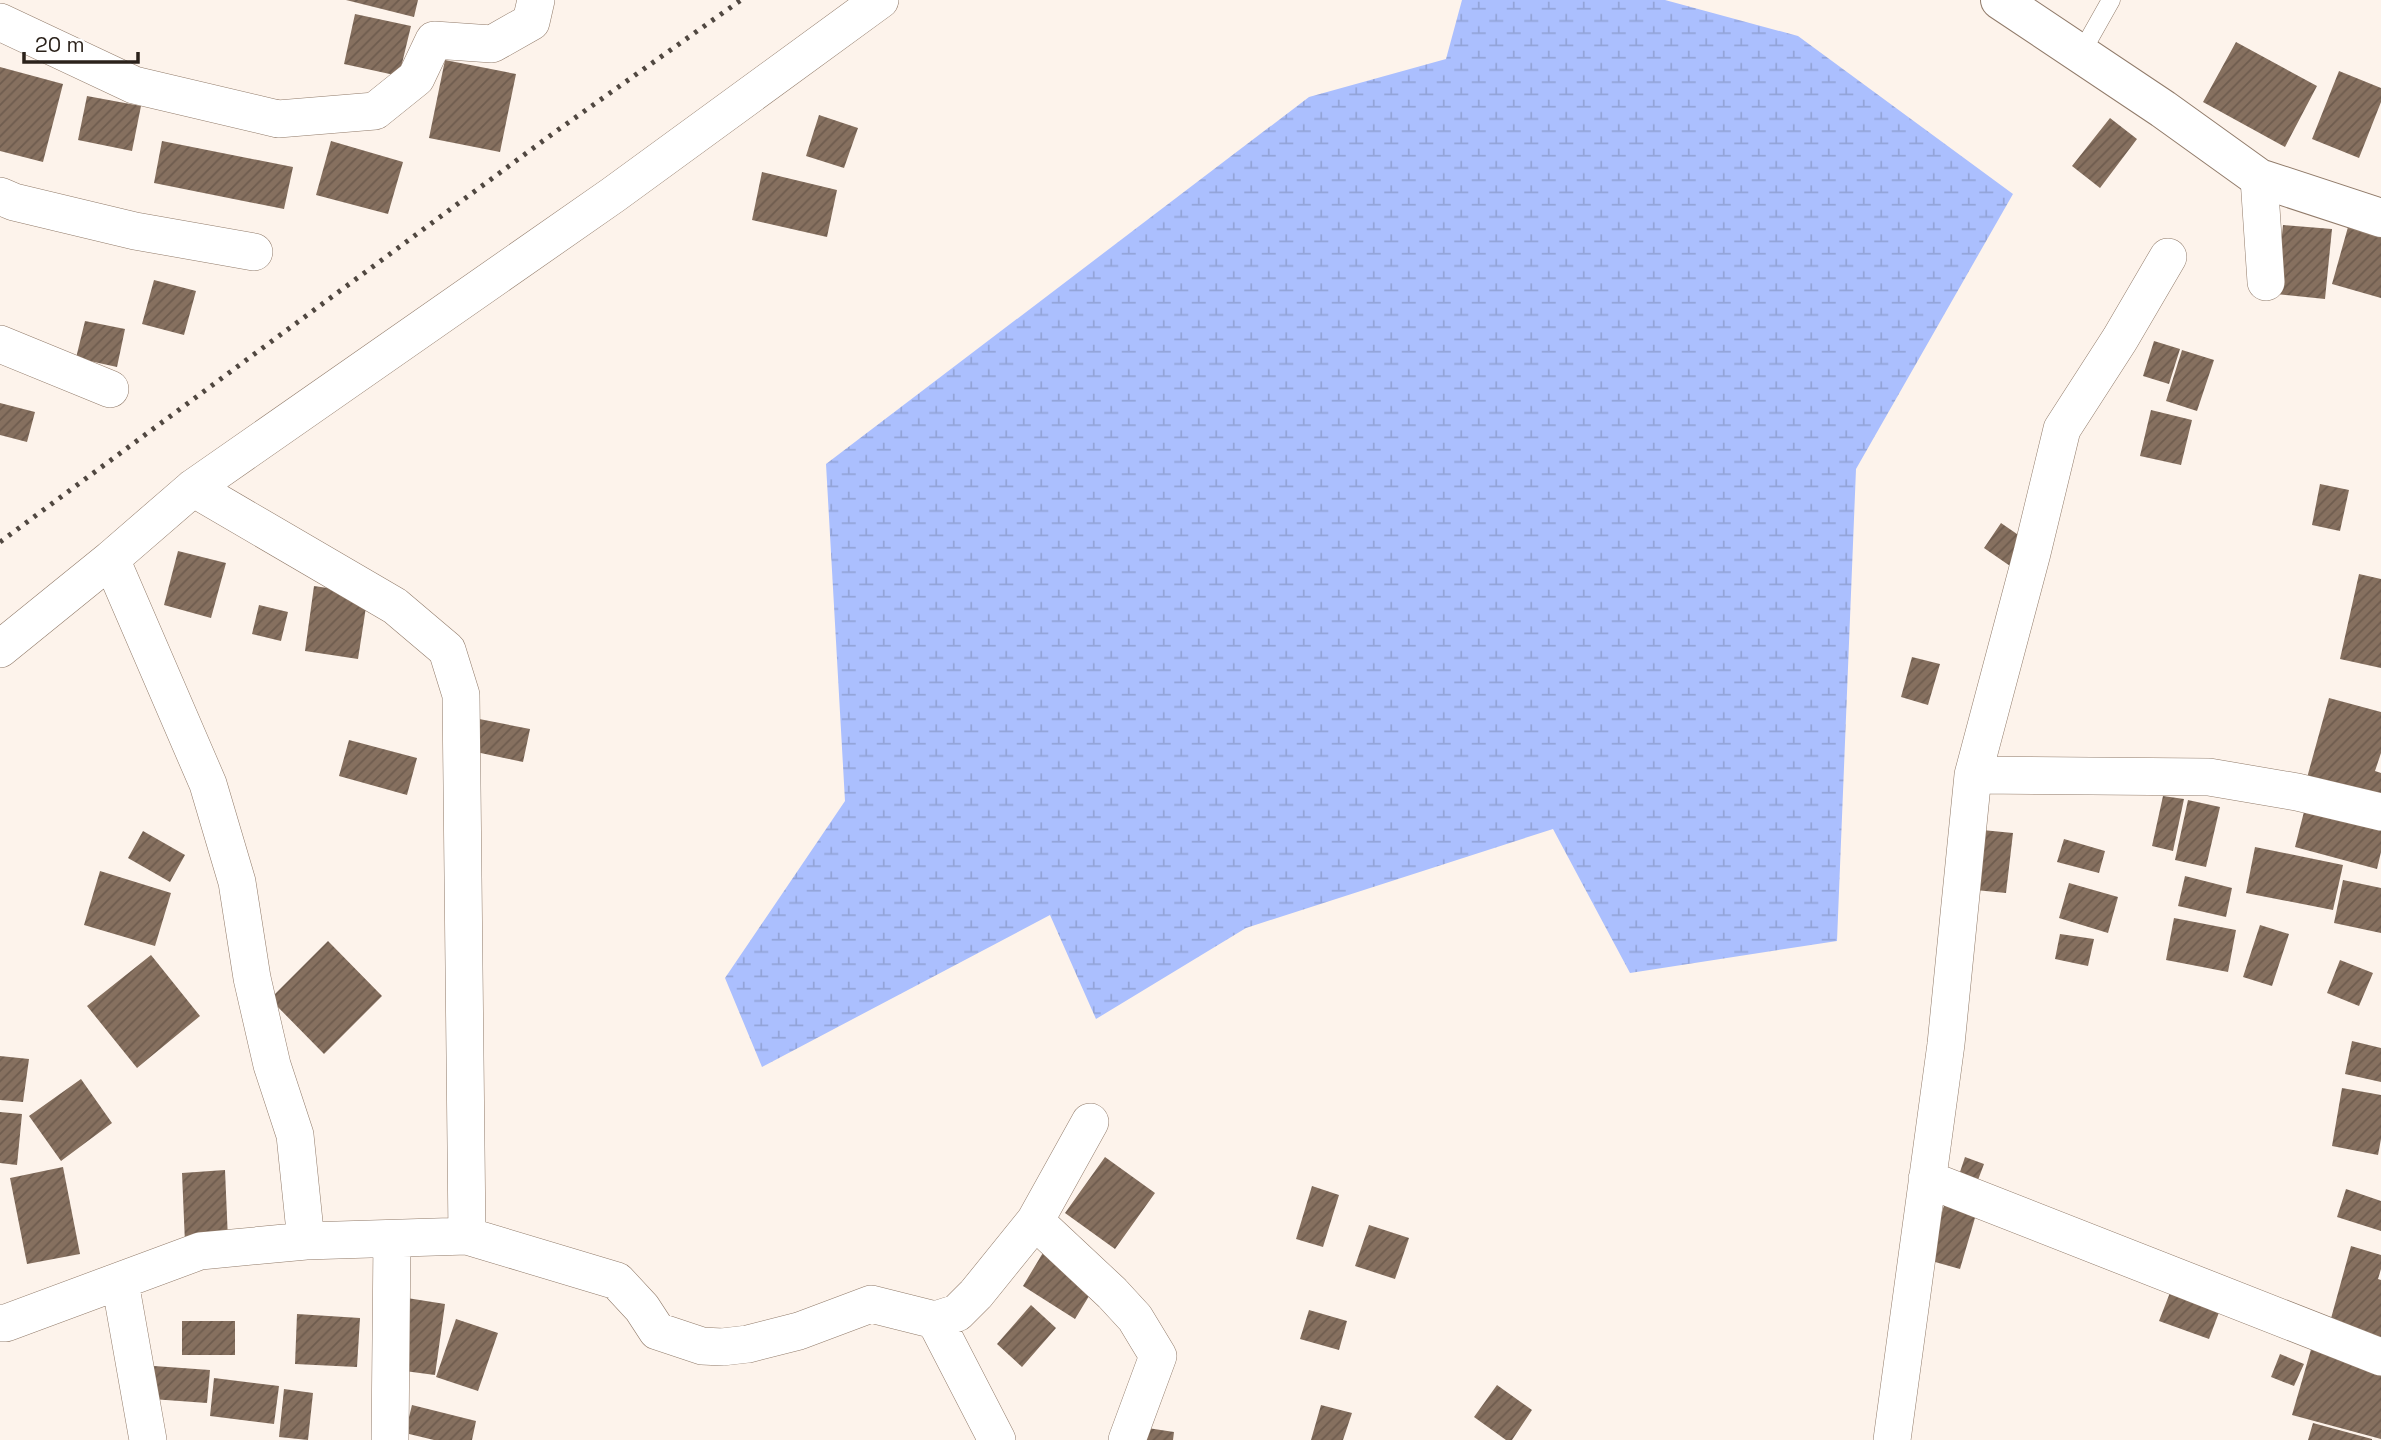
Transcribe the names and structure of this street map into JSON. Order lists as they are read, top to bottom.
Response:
{
  "scale_bar": "20 m"
}
